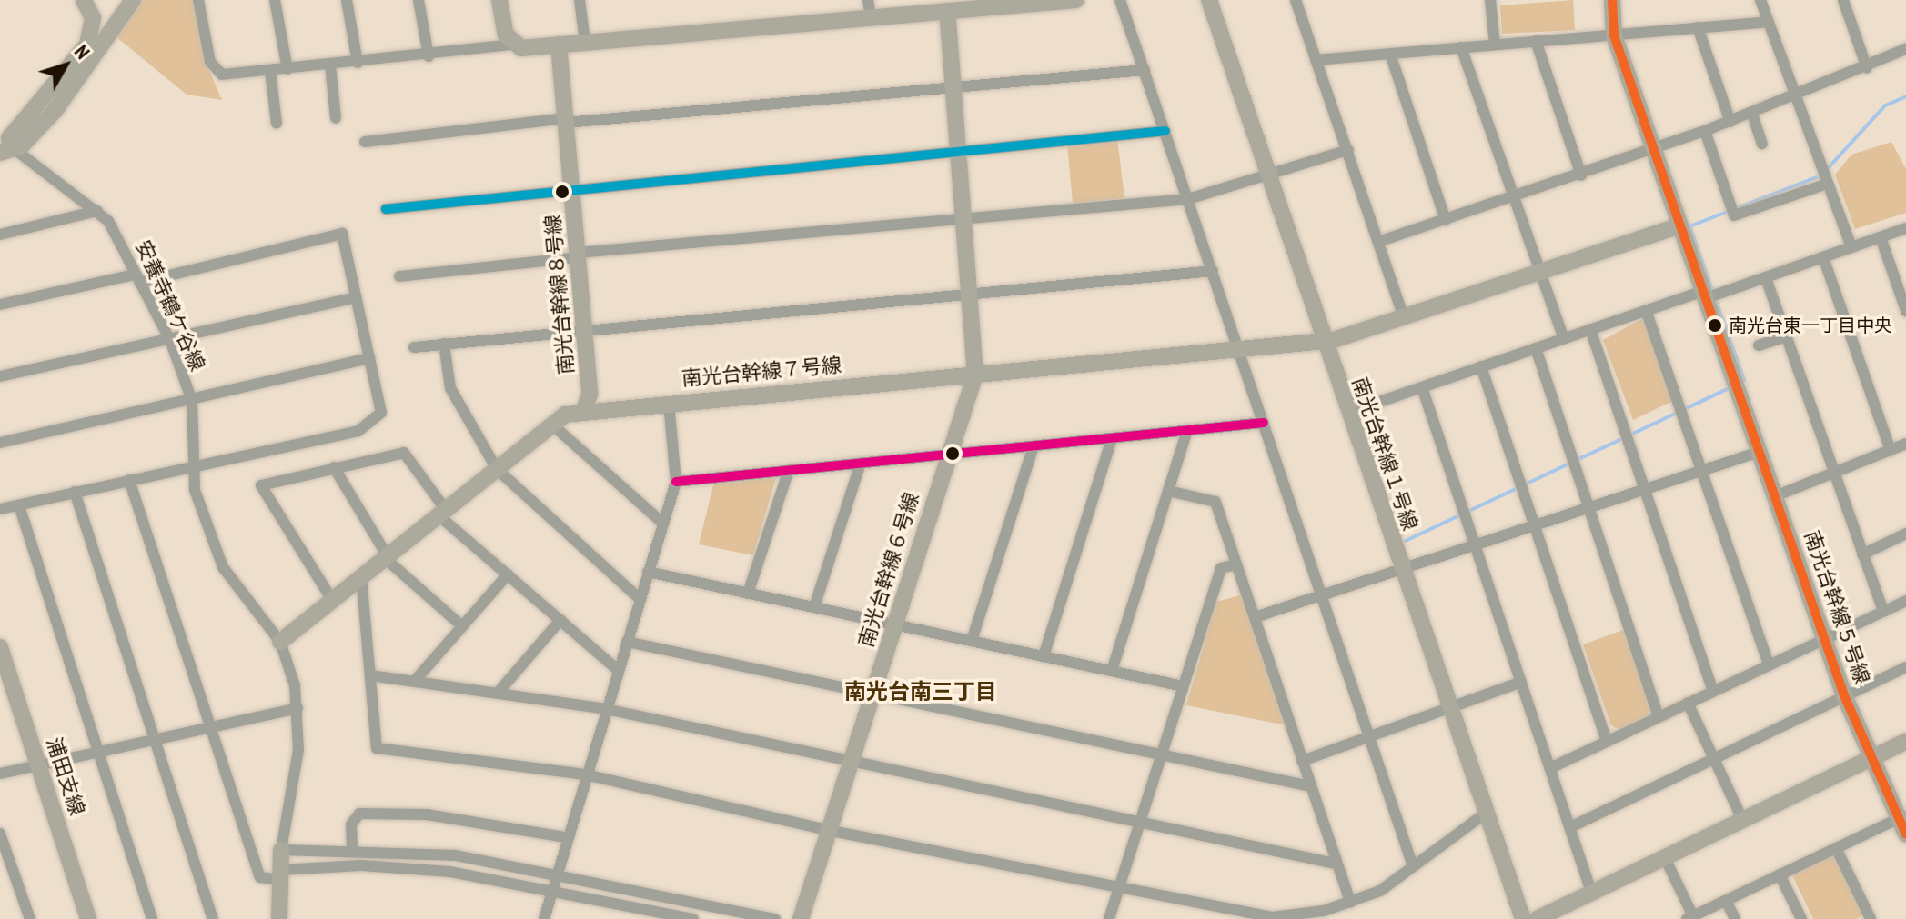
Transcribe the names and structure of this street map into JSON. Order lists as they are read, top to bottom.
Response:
{
  "streets": {
    "street": [
      "南光台幹線８号線",
      "安養寺鶴ケ谷線",
      "南光台幹線７号線",
      "南光台幹線１号線",
      "南光台幹線６号線",
      "南光台幹線５号線",
      "浦田支線"
    ]
  },
  "crossings": [
    ["南光台幹線８号線", "南光台幹線７号線"],
    ["安養寺鶴ケ谷線", "南光台幹線７号線"],
    ["南光台幹線７号線", "南光台幹線１号線"],
    ["南光台幹線７号線", "南光台幹線６号線"],
    ["南光台幹線７号線", "南光台幹線５号線"]
  ],
  "districts": ["南光台南三丁目"],
  "places": ["南光台東一丁目中央"],
  "north": "top right"
}
